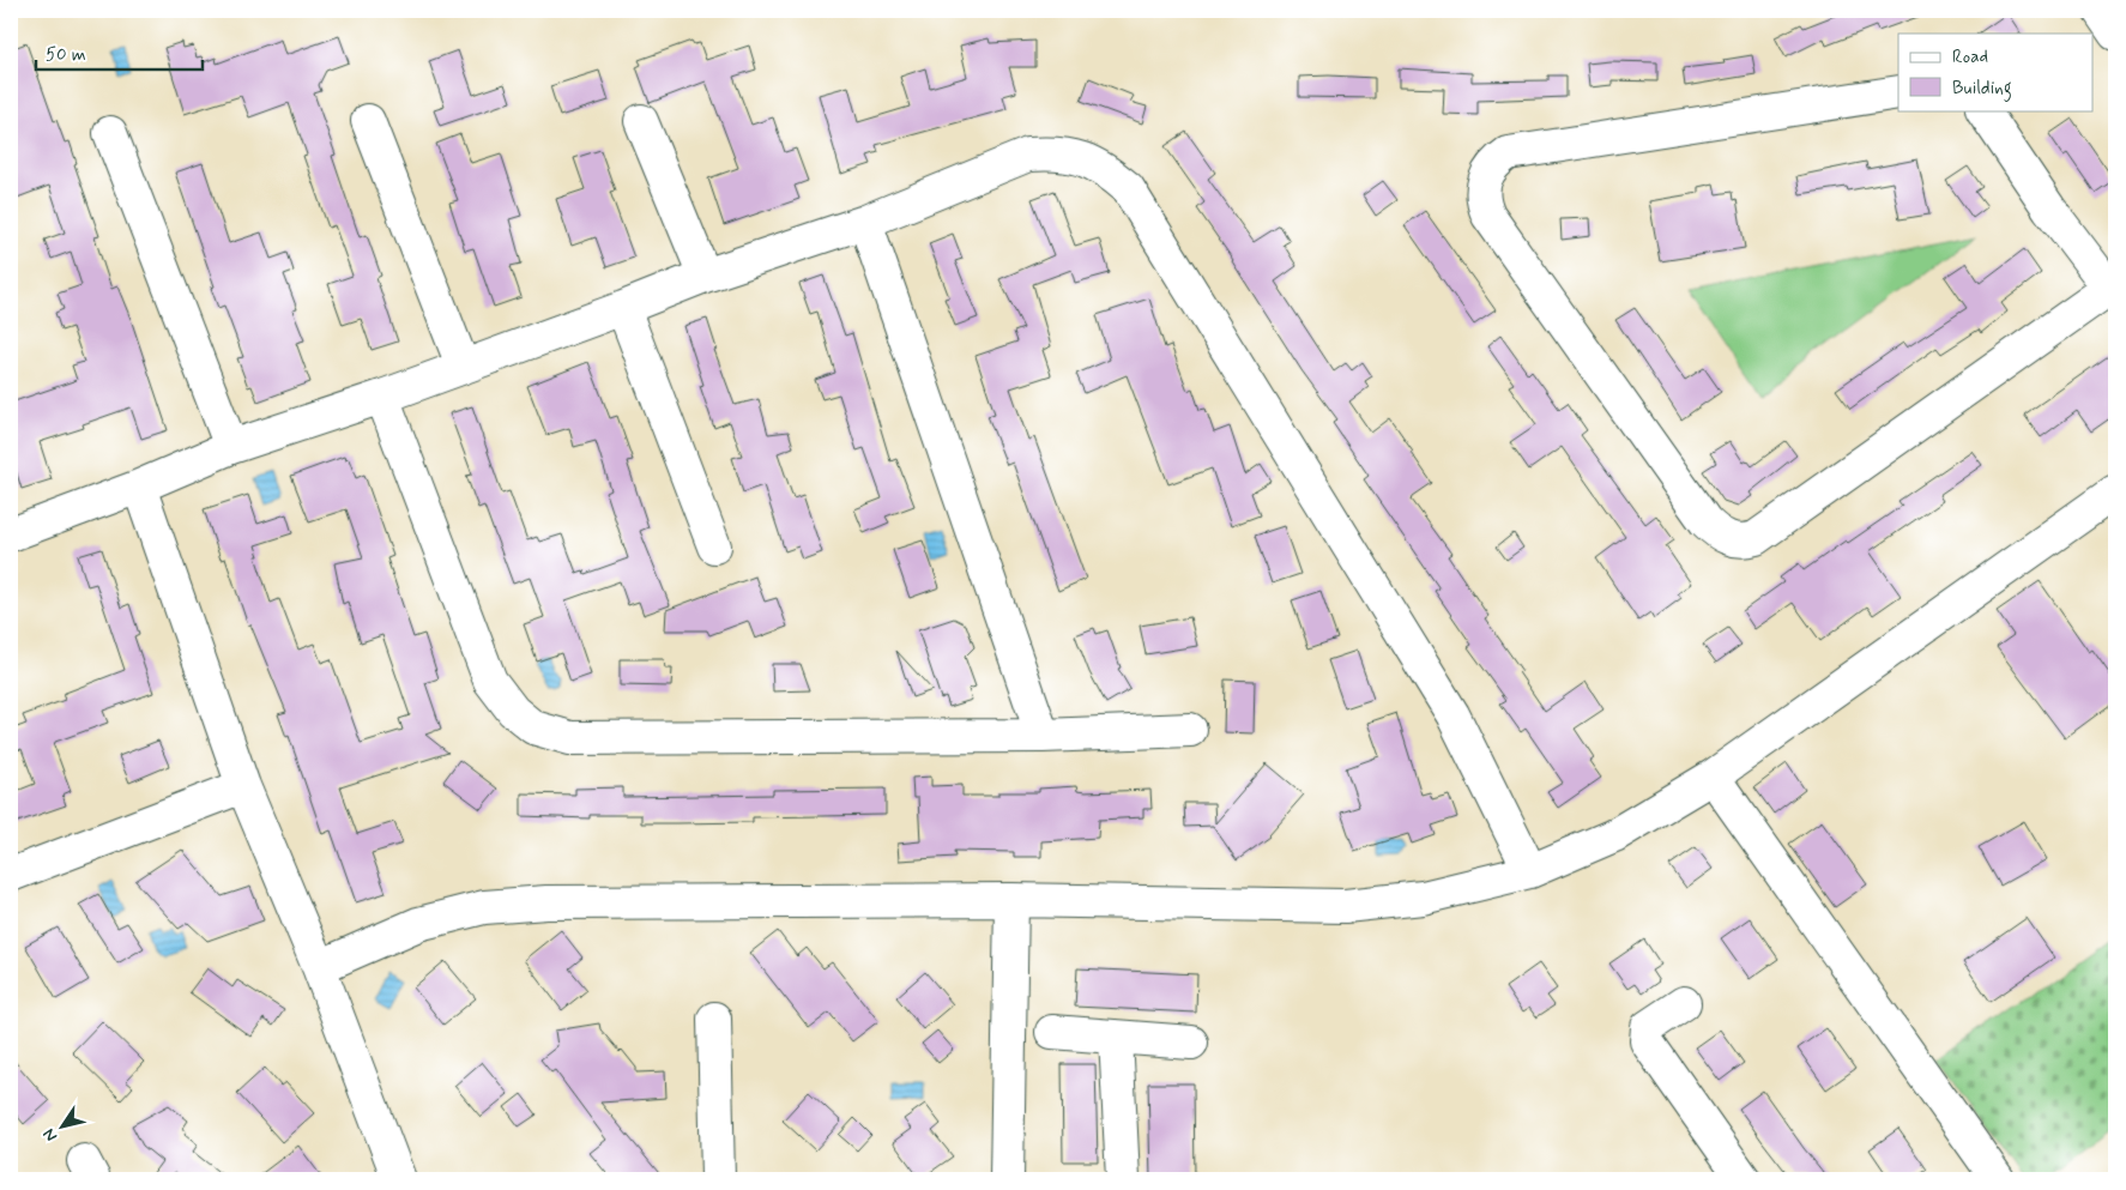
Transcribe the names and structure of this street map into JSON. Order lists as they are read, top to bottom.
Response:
{
  "legend": ["Road", "Building"],
  "scale_bar": "50 m",
  "north": "bottom left"
}
